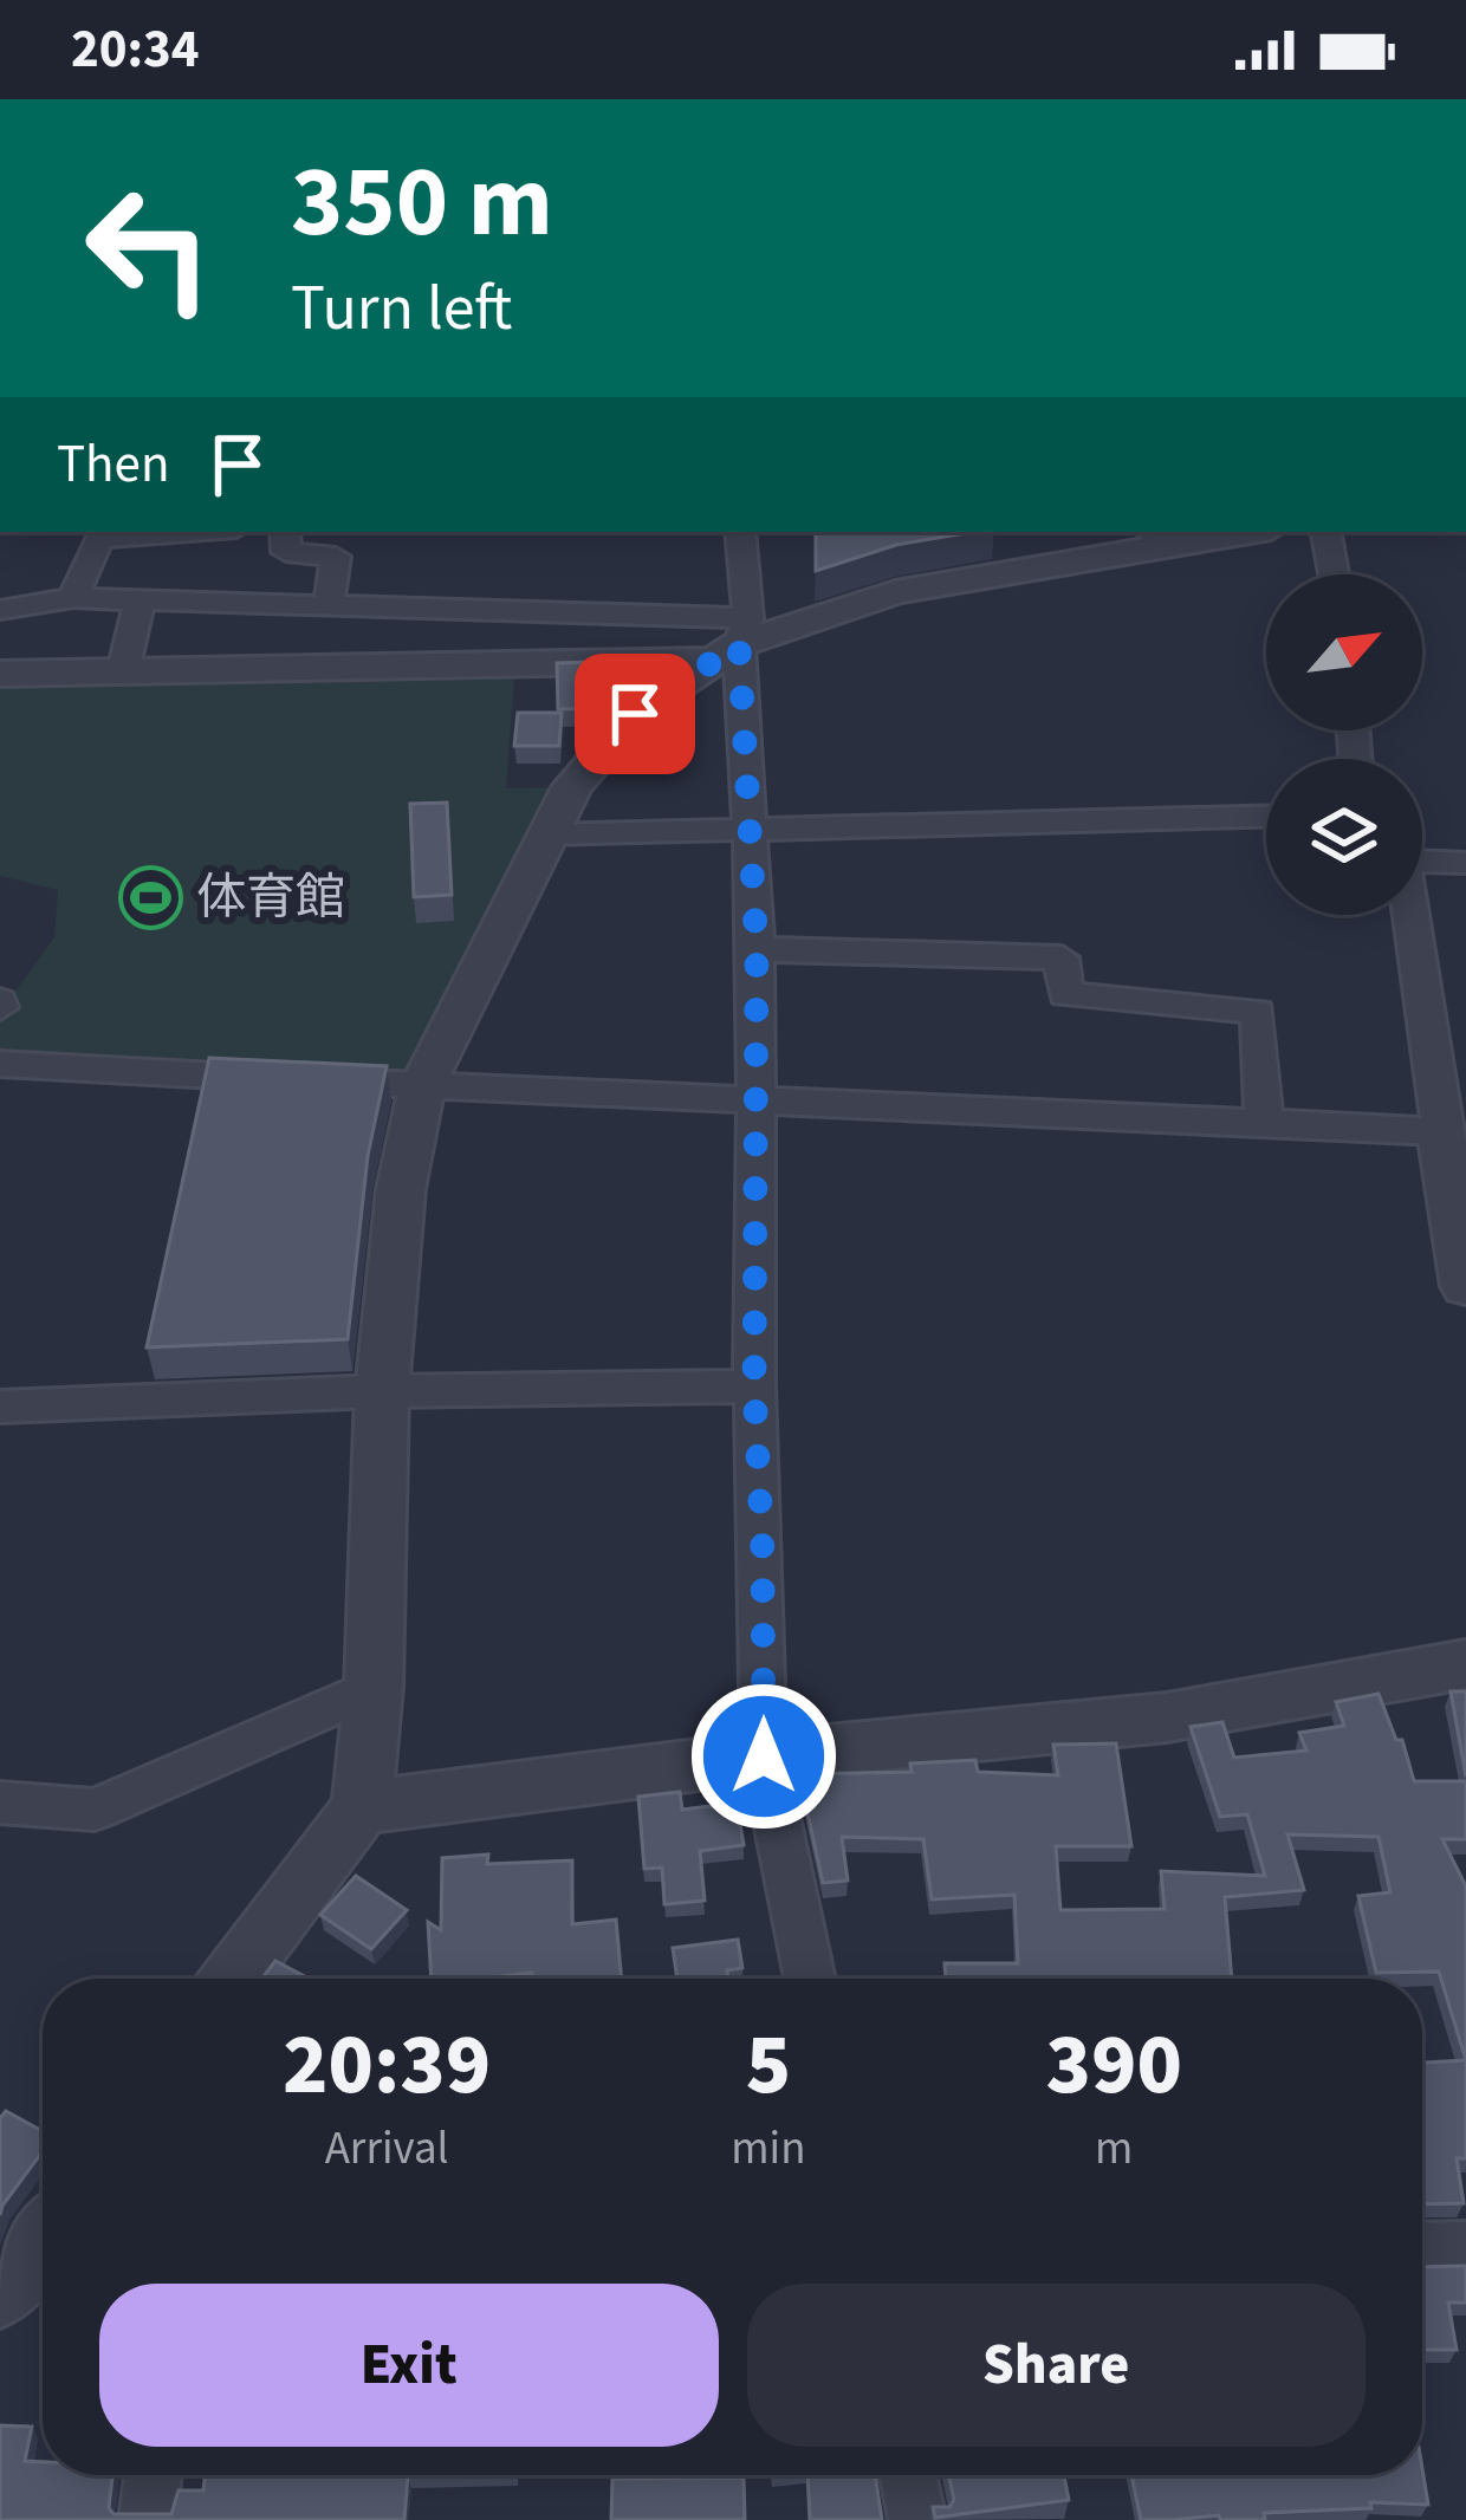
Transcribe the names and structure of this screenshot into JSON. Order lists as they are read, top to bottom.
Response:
{
  "places": {
    "sports": ["体育館"]
  },
  "north": "top right",
  "page": {
    "status": "20:34",
    "turn": ["350 m", "Turn left"],
    "then": "Then",
    "eta": [
      "20:39",
      "Arrival",
      "5",
      "min",
      "390",
      "m"
    ],
    "buttons": ["Exit", "Share"]
  }
}
